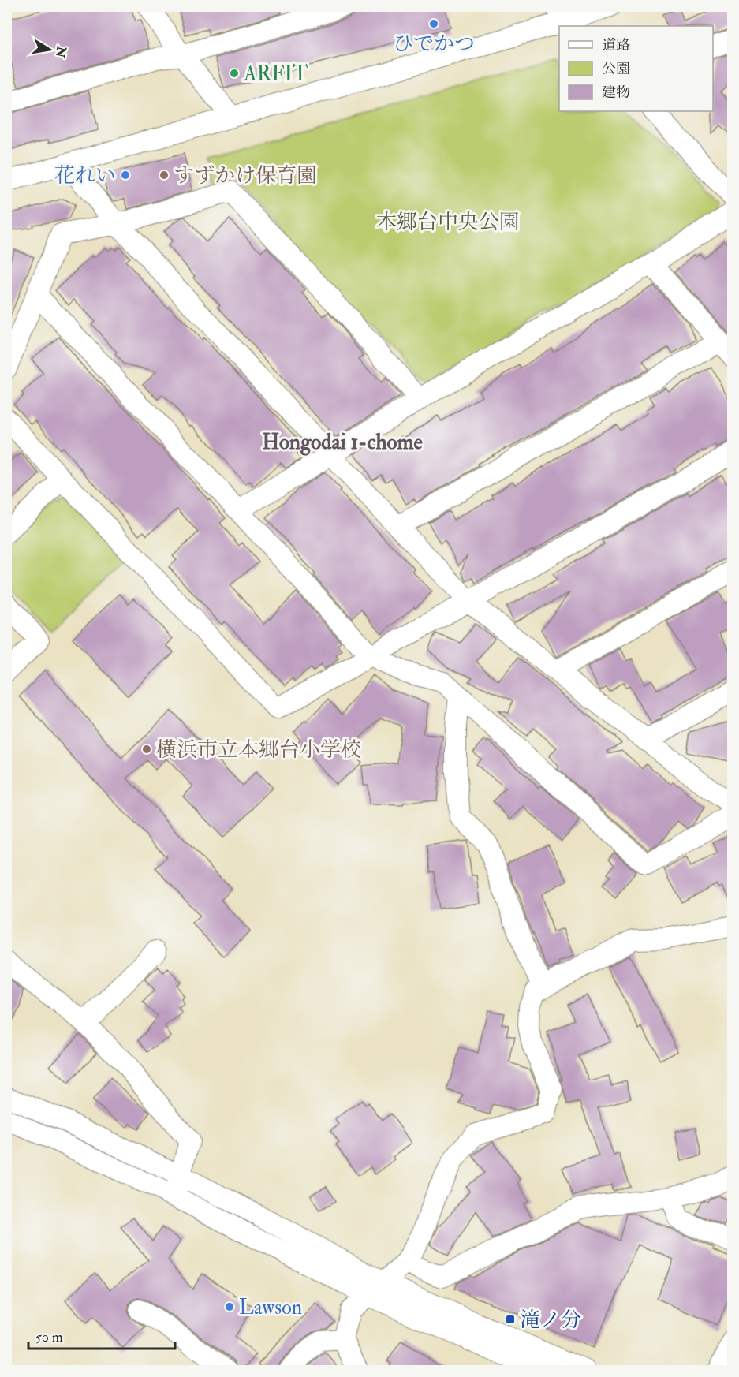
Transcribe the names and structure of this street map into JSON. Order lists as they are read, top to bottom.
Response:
{
  "districts": ["Hongodai 1-chome"],
  "parks": ["本郷台中央公園"],
  "places": {
    "other": [
      "ひでかつ",
      "ARFIT",
      "花れい",
      "すずかけ保育園",
      "横浜市立本郷台小学校",
      "Lawson"
    ],
    "transit": ["滝ノ分"]
  },
  "legend": ["道路", "公園", "建物"],
  "scale_bar": "50 m",
  "north": "right"
}
